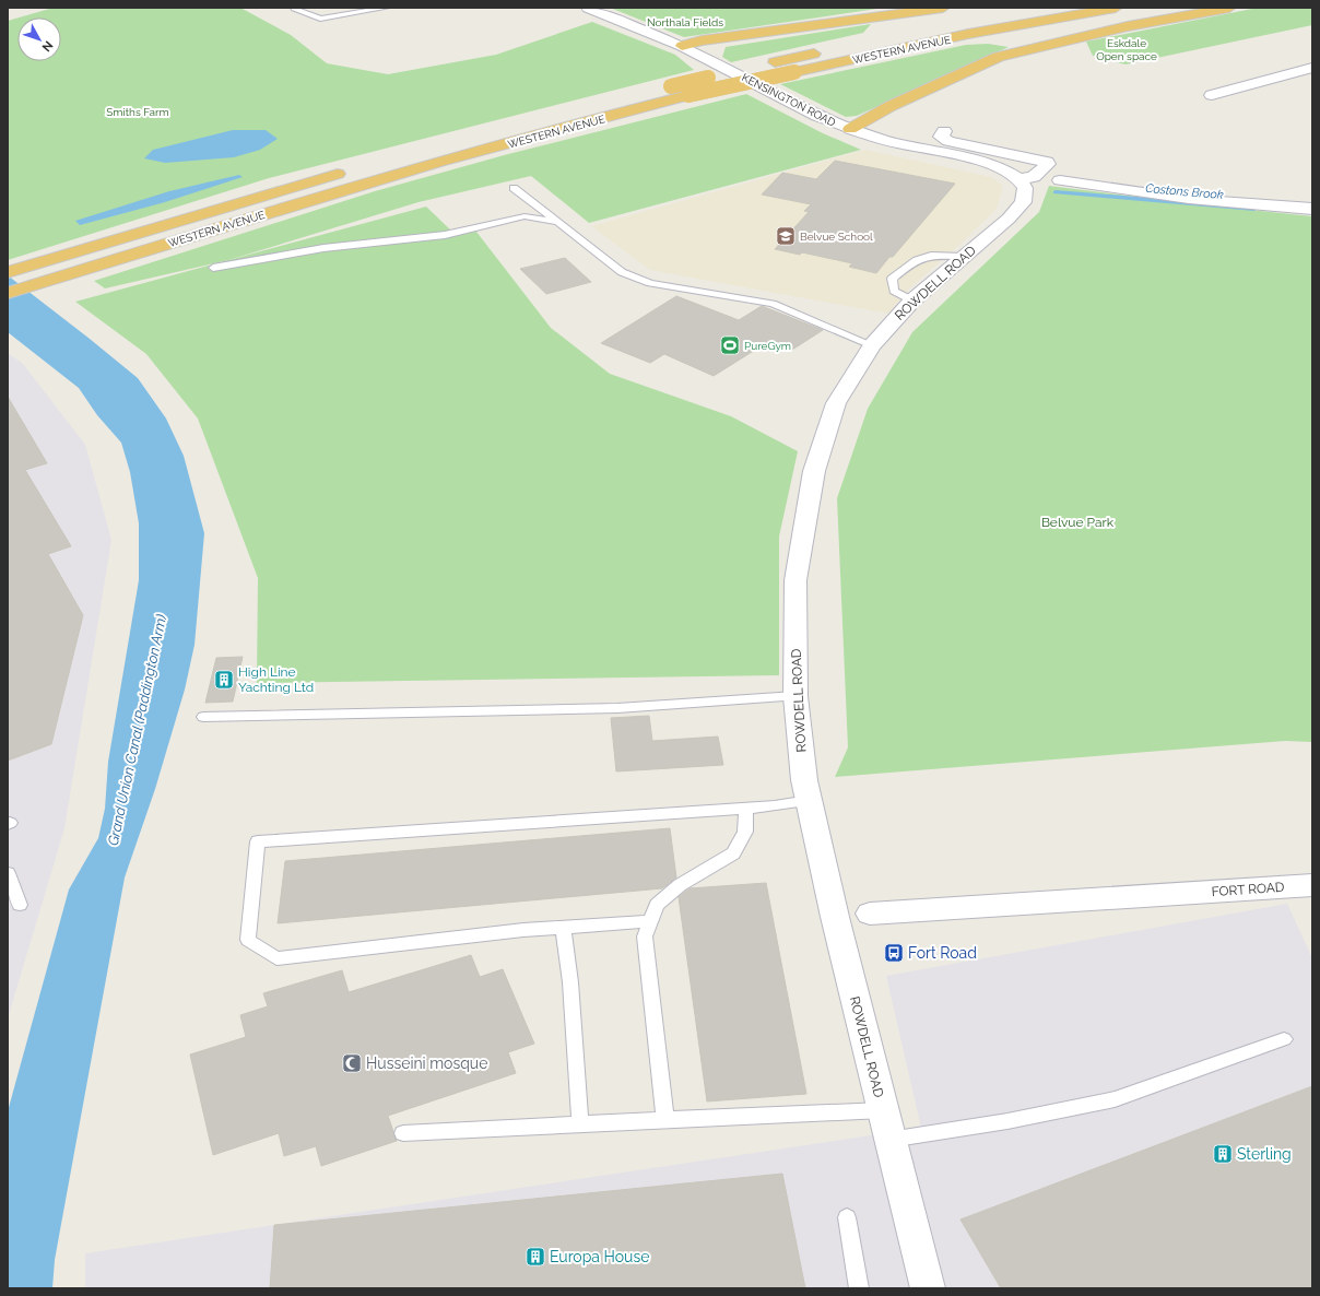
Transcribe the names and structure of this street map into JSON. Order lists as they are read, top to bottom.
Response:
{
  "streets": {
    "highway": ["WESTERN AVENUE"],
    "street": ["KENSINGTON ROAD", "ROWDELL ROAD", "FORT ROAD"]
  },
  "crossings": [
    ["KENSINGTON ROAD", "ROWDELL ROAD"]
  ],
  "water": ["Costons Brook", "Grand Union Canal (Paddington Arm)"],
  "parks": [
    "Northala Fields",
    "Eskdale Open space",
    "Smiths Farm",
    "Belvue Park"
  ],
  "places": {
    "school or university": ["Belvue School"],
    "sports": ["PureGym"],
    "building": ["High Line Yachting Ltd", "Sterling", "Europa House"],
    "bus stop": ["Fort Road"],
    "mosque": ["Husseini mosque"]
  },
  "north": "bottom right"
}
